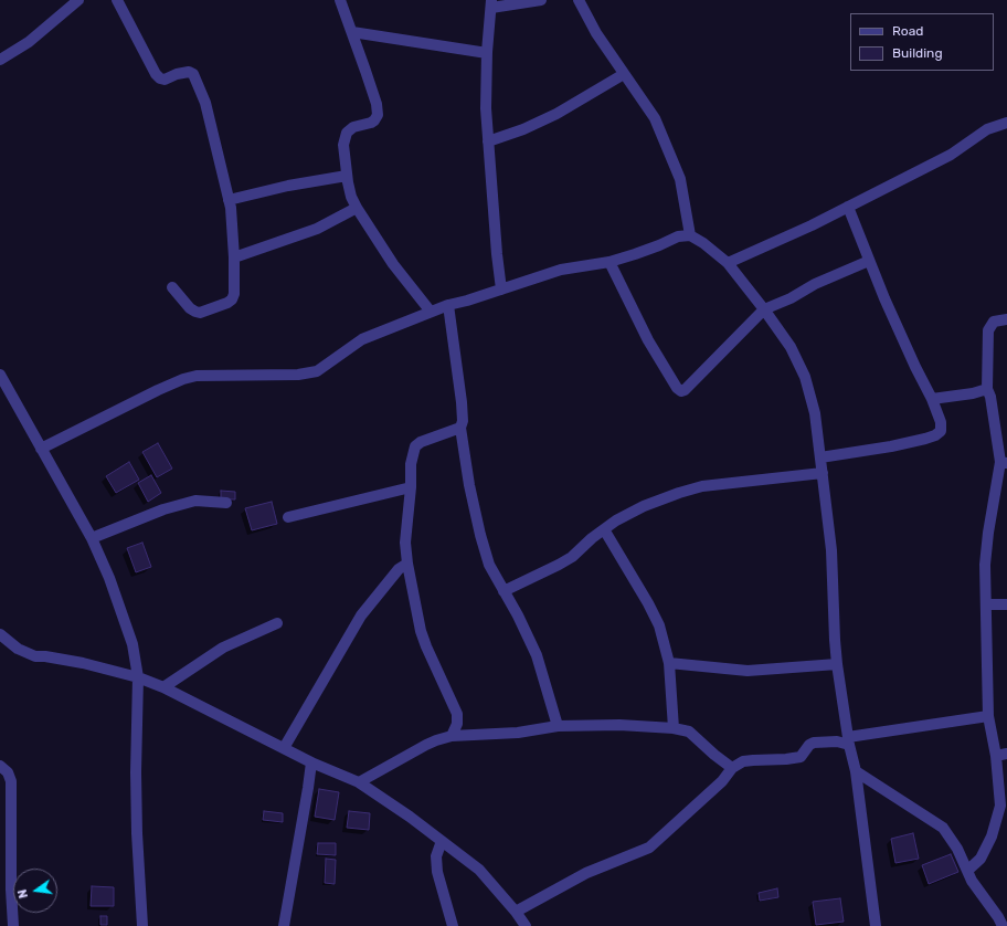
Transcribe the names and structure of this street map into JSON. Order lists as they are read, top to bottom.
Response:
{
  "legend": ["Road", "Building"],
  "north": "left"
}
